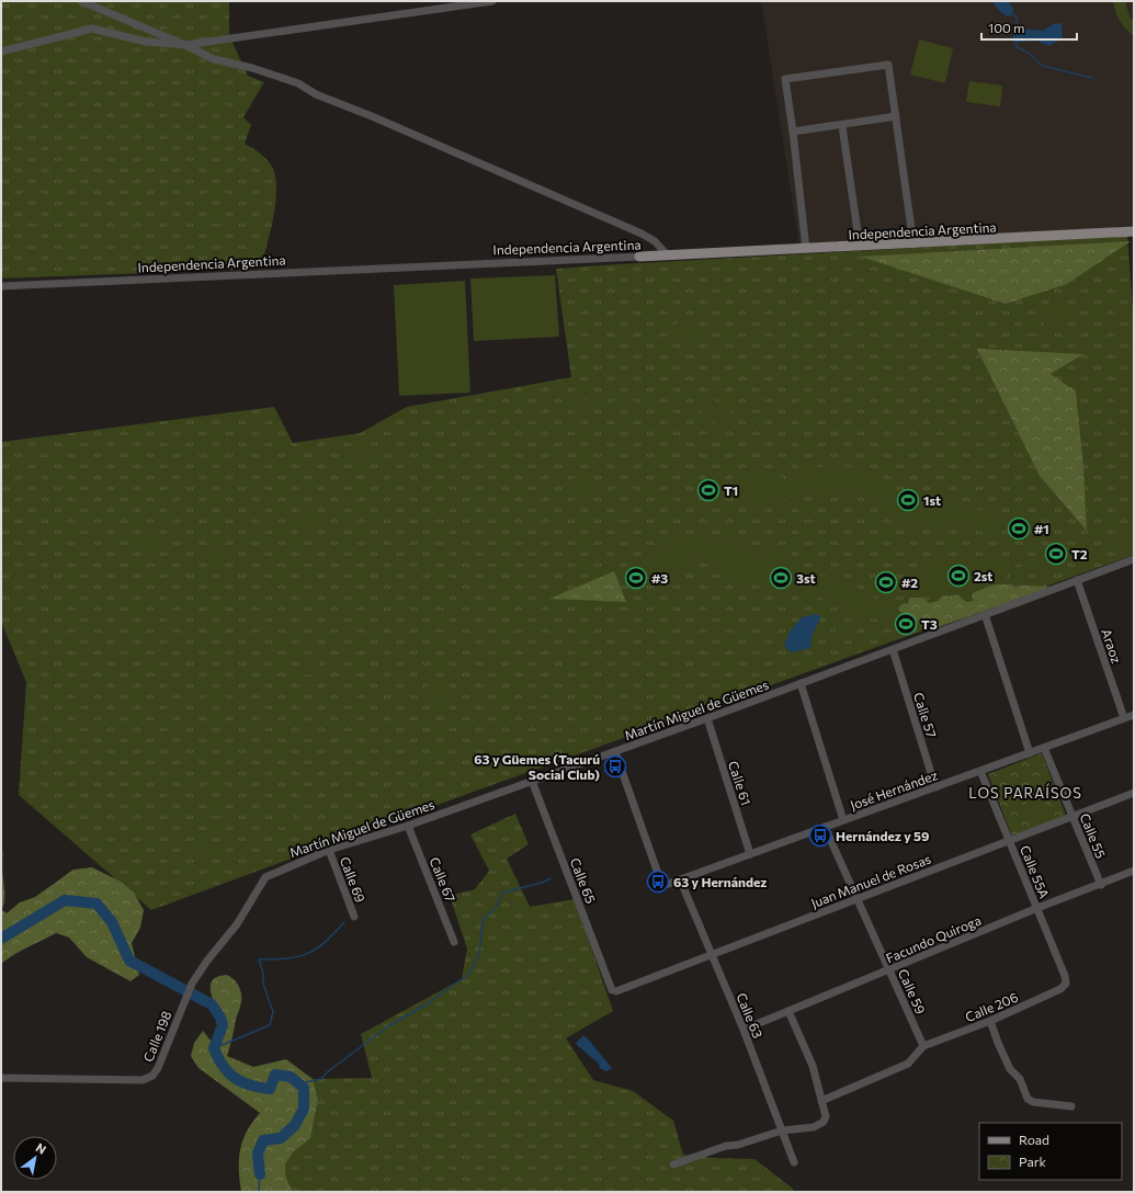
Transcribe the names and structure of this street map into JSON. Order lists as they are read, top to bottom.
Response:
{
  "streets": {
    "main road": ["Independencia Argentina"],
    "street": [
      "Araoz",
      "Martín Miguel de Güemes",
      "Calle 57",
      "Calle 61",
      "José Hernández",
      "Calle 55",
      "Calle 55A",
      "Calle 69",
      "Calle 67",
      "Calle 65",
      "Juan Manuel de Rosas",
      "Facundo Quiroga",
      "Calle 59",
      "Calle 206",
      "Calle 63",
      "Calle 198"
    ]
  },
  "crossings": [
    ["Araoz", "Martín Miguel de Güemes"],
    ["Araoz", "José Hernández"],
    ["Martín Miguel de Güemes", "Calle 57"],
    ["Martín Miguel de Güemes", "Calle 61"],
    ["Martín Miguel de Güemes", "José Hernández"],
    ["Martín Miguel de Güemes", "Calle 69"],
    ["Martín Miguel de Güemes", "Calle 67"],
    ["Martín Miguel de Güemes", "Calle 65"],
    ["Martín Miguel de Güemes", "Calle 198"],
    ["Calle 57", "José Hernández"],
    ["Calle 61", "José Hernández"],
    ["José Hernández", "Calle 55"],
    ["José Hernández", "Calle 55A"],
    ["José Hernández", "Calle 59"],
    ["José Hernández", "Calle 63"],
    ["Calle 55", "Juan Manuel de Rosas"],
    ["Calle 55", "Facundo Quiroga"],
    ["Calle 55A", "Juan Manuel de Rosas"],
    ["Calle 55A", "Facundo Quiroga"],
    ["Calle 55A", "Calle 206"],
    ["Calle 65", "Juan Manuel de Rosas"],
    ["Juan Manuel de Rosas", "Calle 59"],
    ["Juan Manuel de Rosas", "Calle 63"],
    ["Facundo Quiroga", "Calle 59"],
    ["Facundo Quiroga", "Calle 63"],
    ["Calle 59", "Calle 206"]
  ],
  "districts": ["LOS PARAÍSOS"],
  "places": {
    "sports": [
      "T1",
      "1st",
      "#1",
      "T2",
      "2st",
      "#3",
      "3st",
      "#2",
      "T3"
    ],
    "bus stop": ["63 y Güemes (Tacurú Social Club)", "Hernández y 59", "63 y Hernández"]
  },
  "legend": ["Road", "Park"],
  "scale_bar": "100 m",
  "north": "top right"
}
